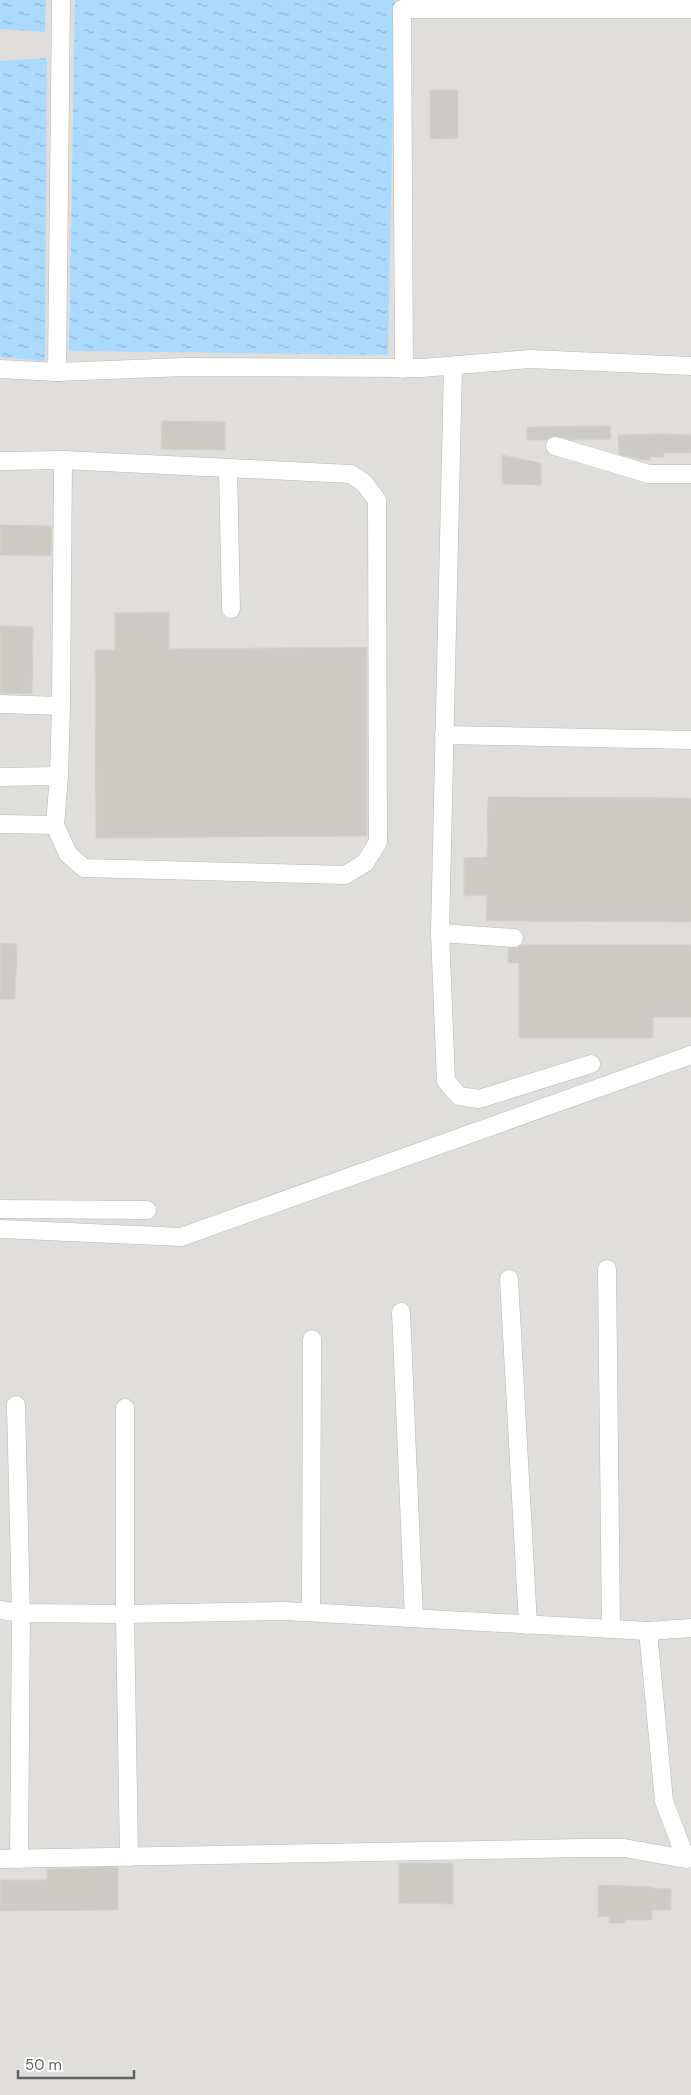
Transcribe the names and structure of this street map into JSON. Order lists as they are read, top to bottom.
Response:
{
  "scale_bar": "50 m"
}
